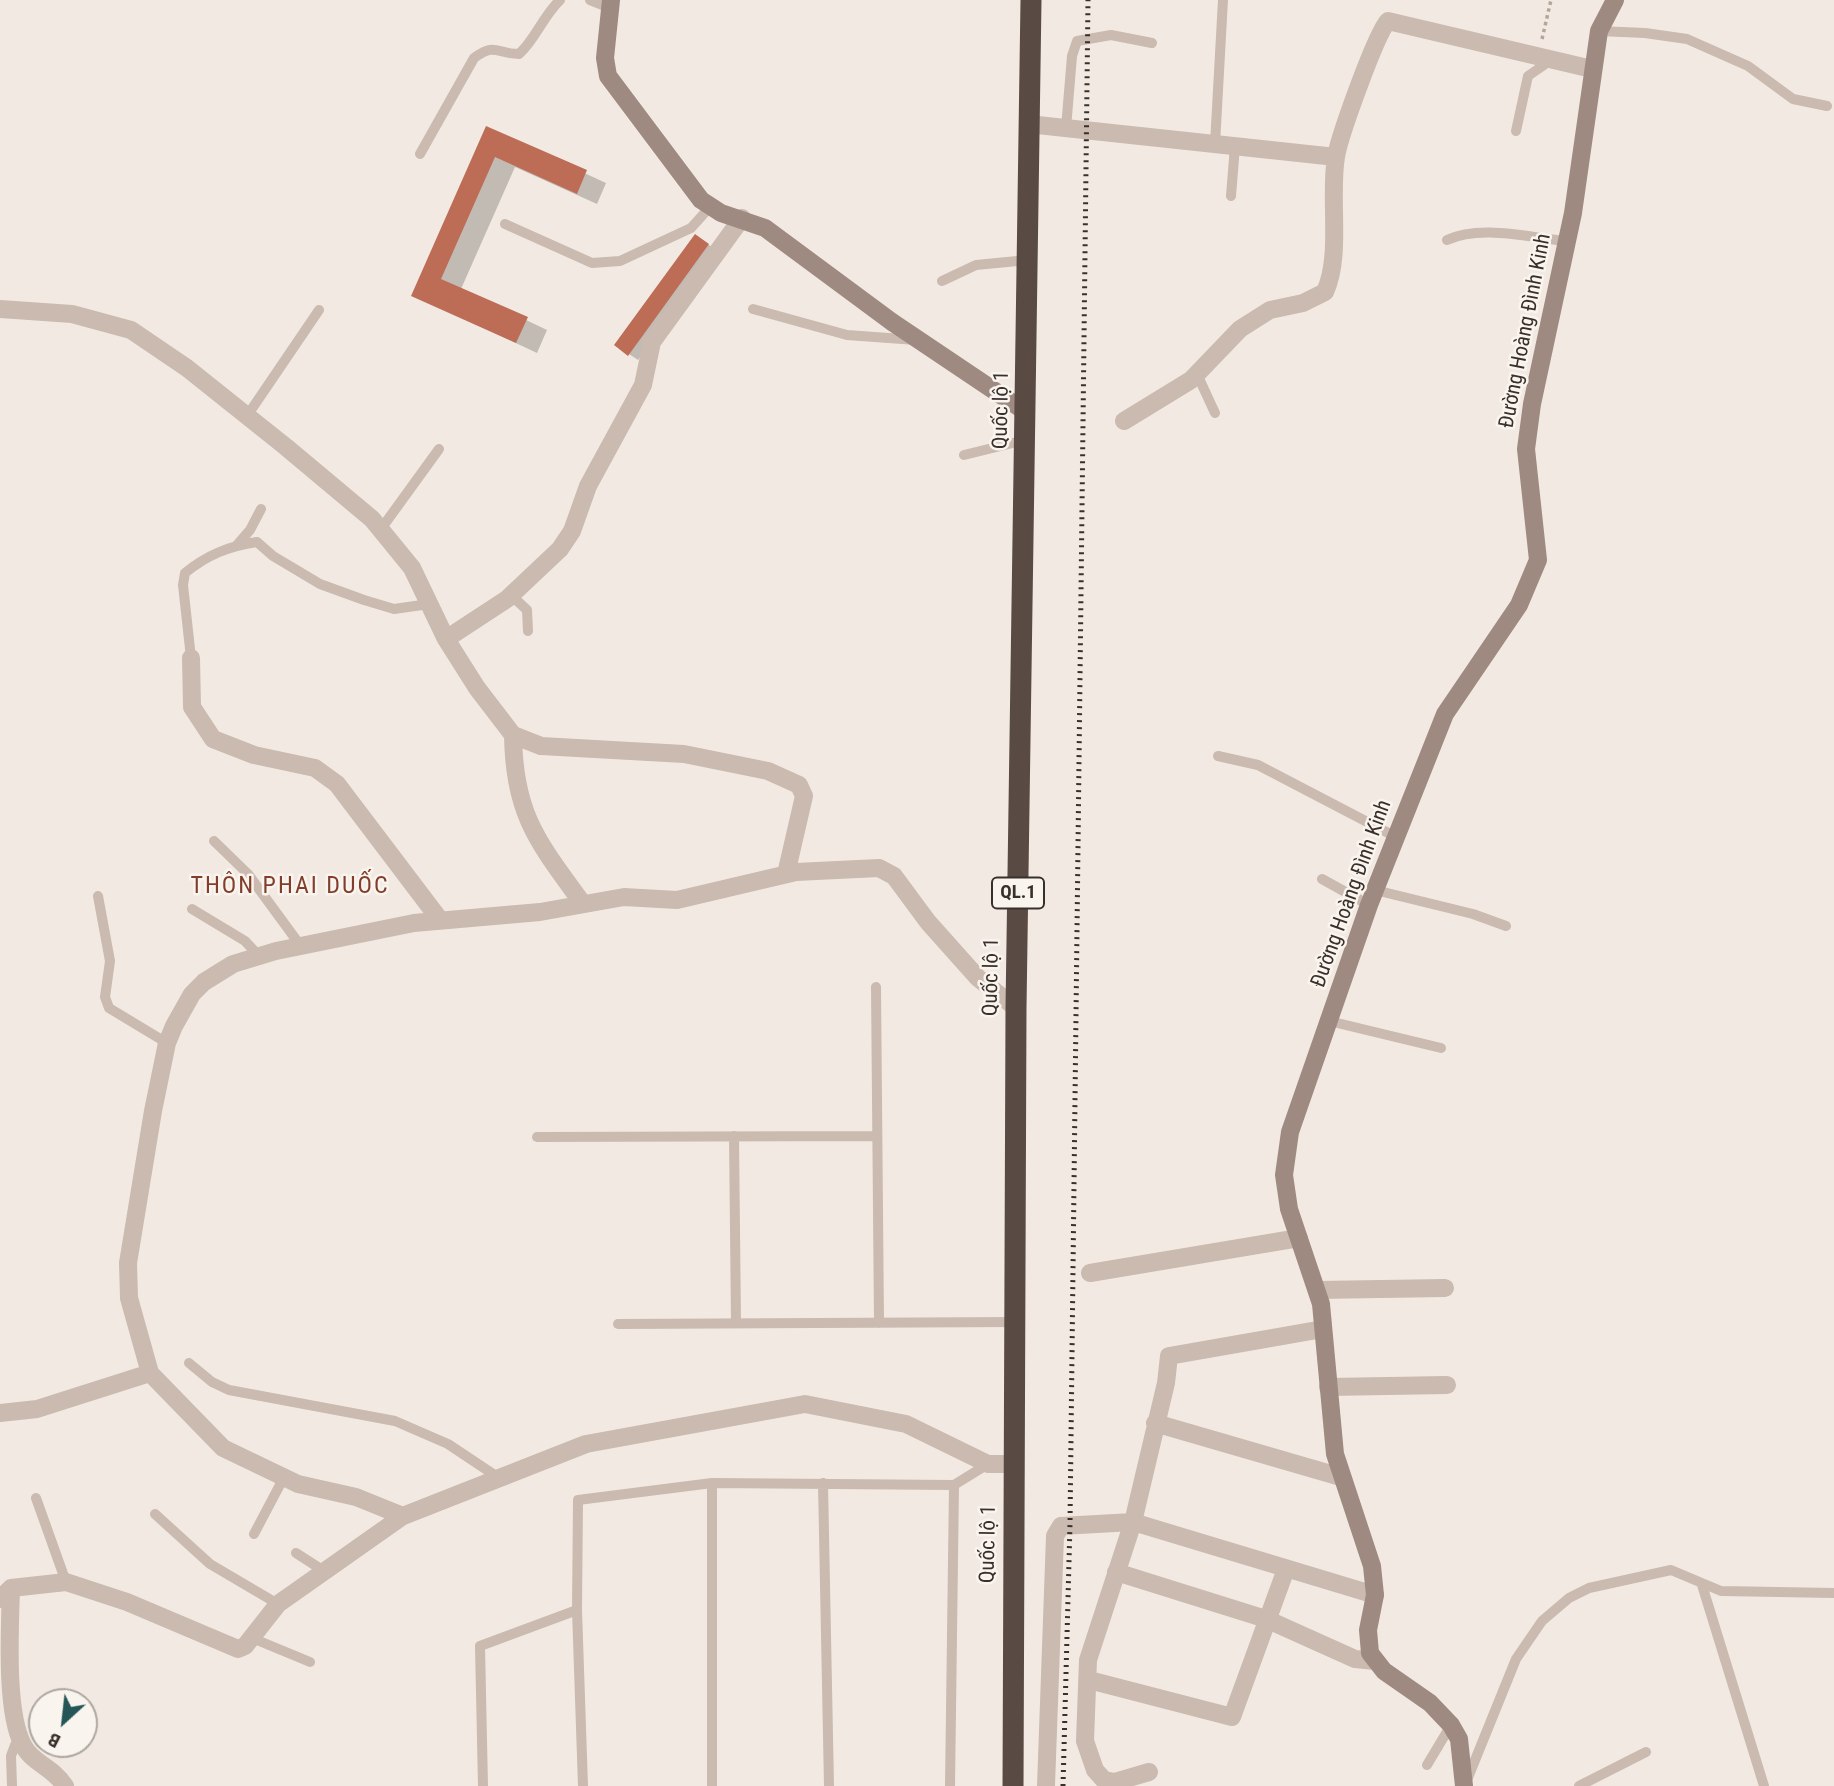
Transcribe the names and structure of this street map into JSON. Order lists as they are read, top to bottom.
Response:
{
  "streets": {
    "highway": ["Quốc lộ 1", "QL.1"],
    "street": ["Đường Hoàng Đình Kinh"]
  },
  "districts": ["THÔN PHAI DUỐC"],
  "north": "bottom left"
}
